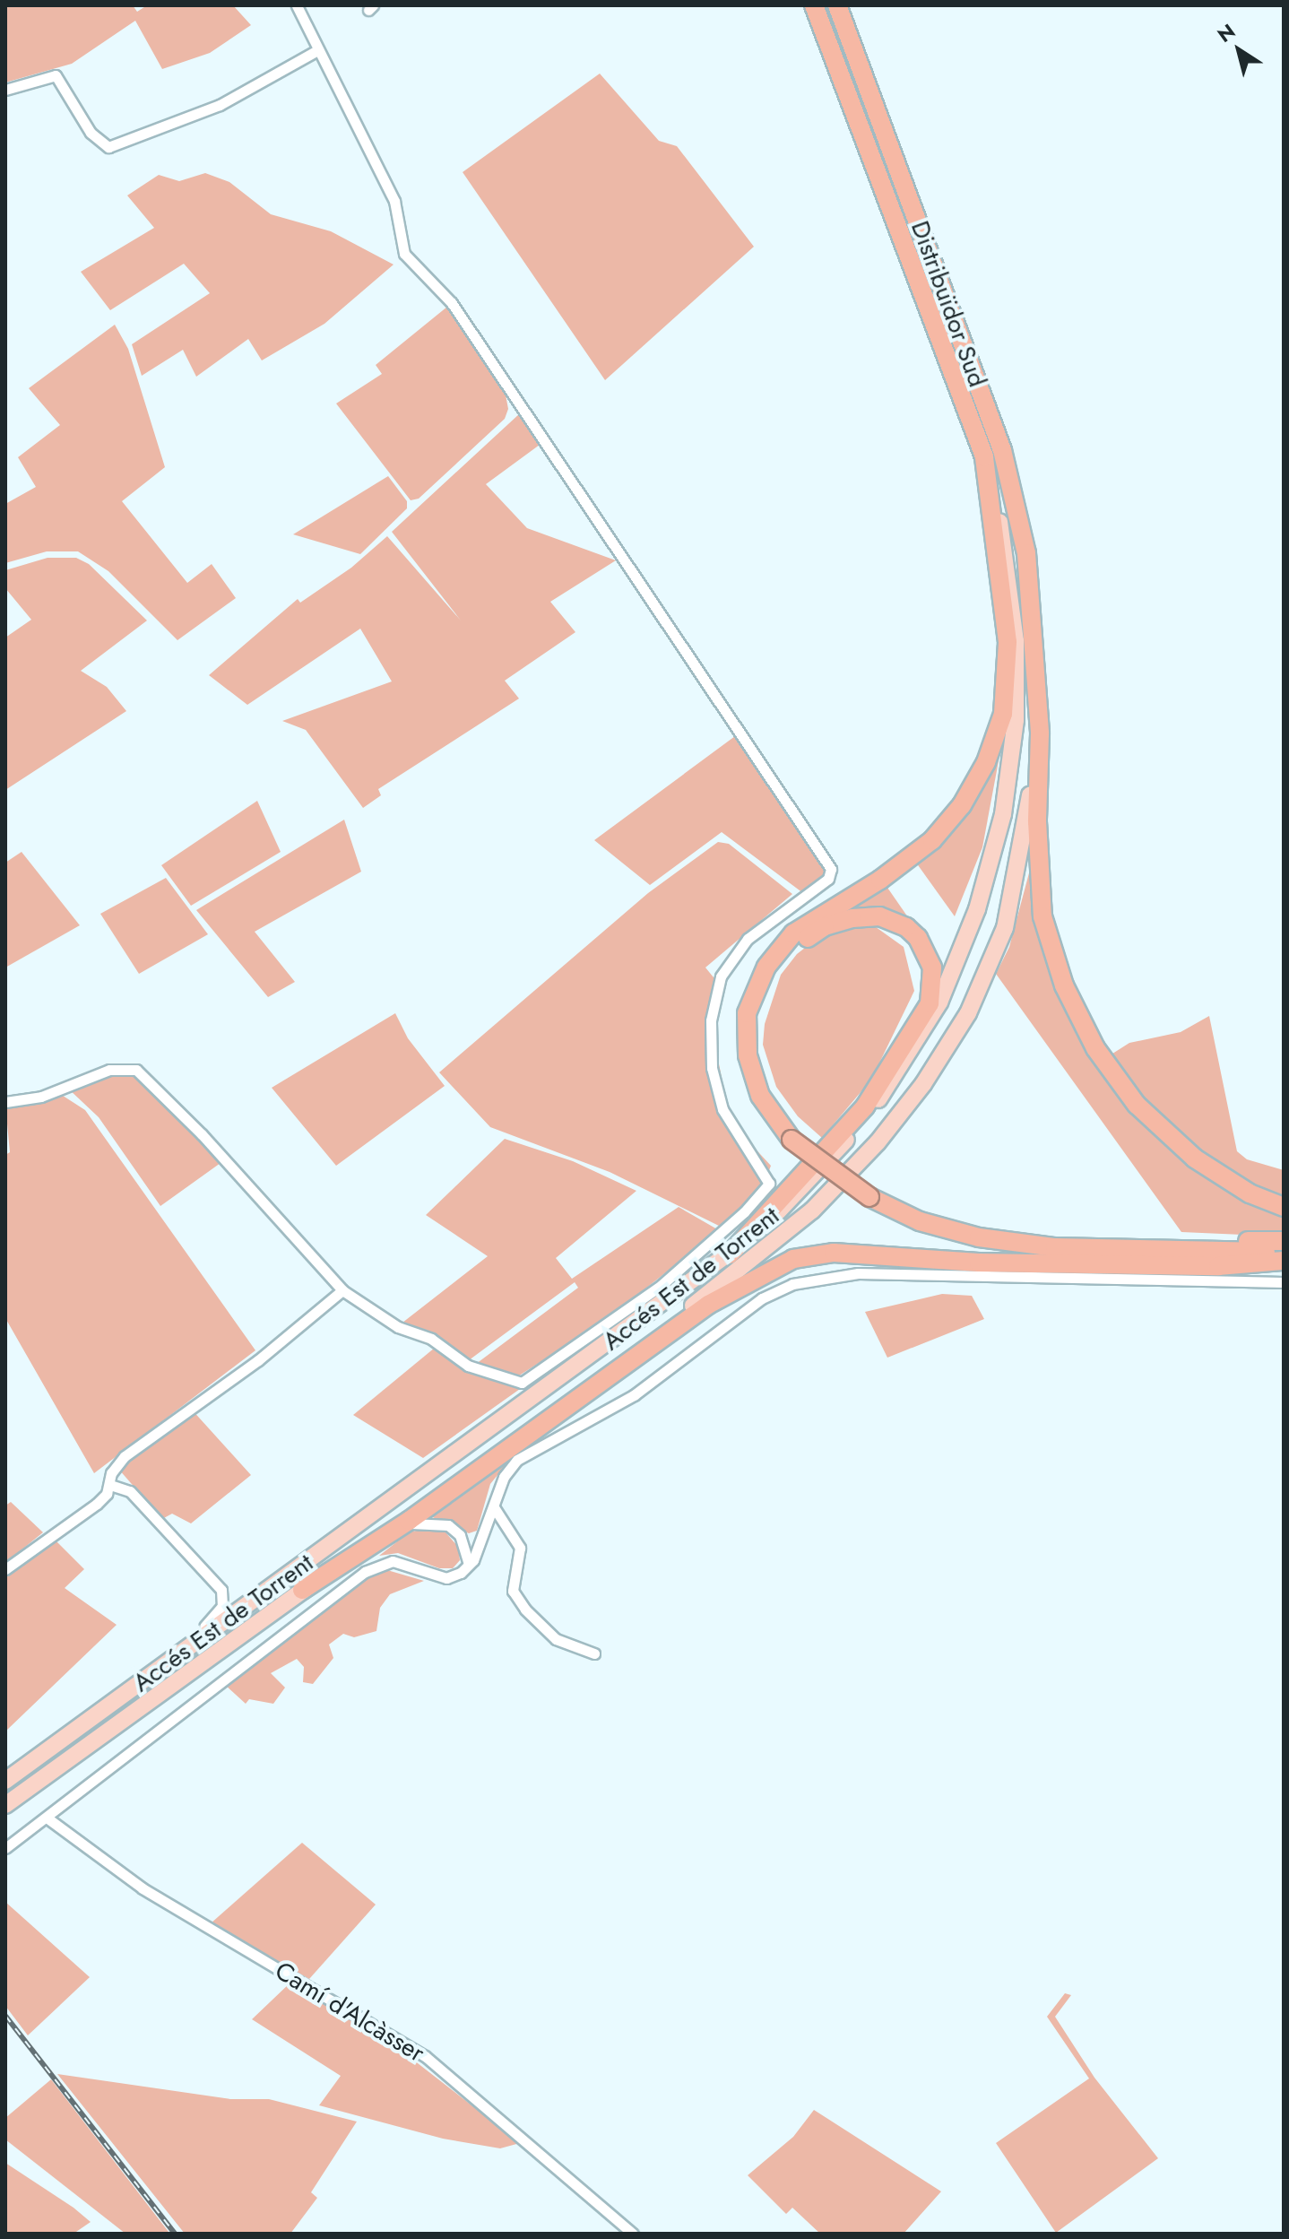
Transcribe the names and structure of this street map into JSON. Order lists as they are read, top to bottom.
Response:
{
  "streets": {
    "highway": ["Distribuïdor Sud"],
    "main road": ["Accés Est de Torrent"],
    "street": ["Camí d'Alcàsser"]
  },
  "crossings": [
    ["Distribuïdor Sud", "Accés Est de Torrent"]
  ],
  "north": "top left"
}
